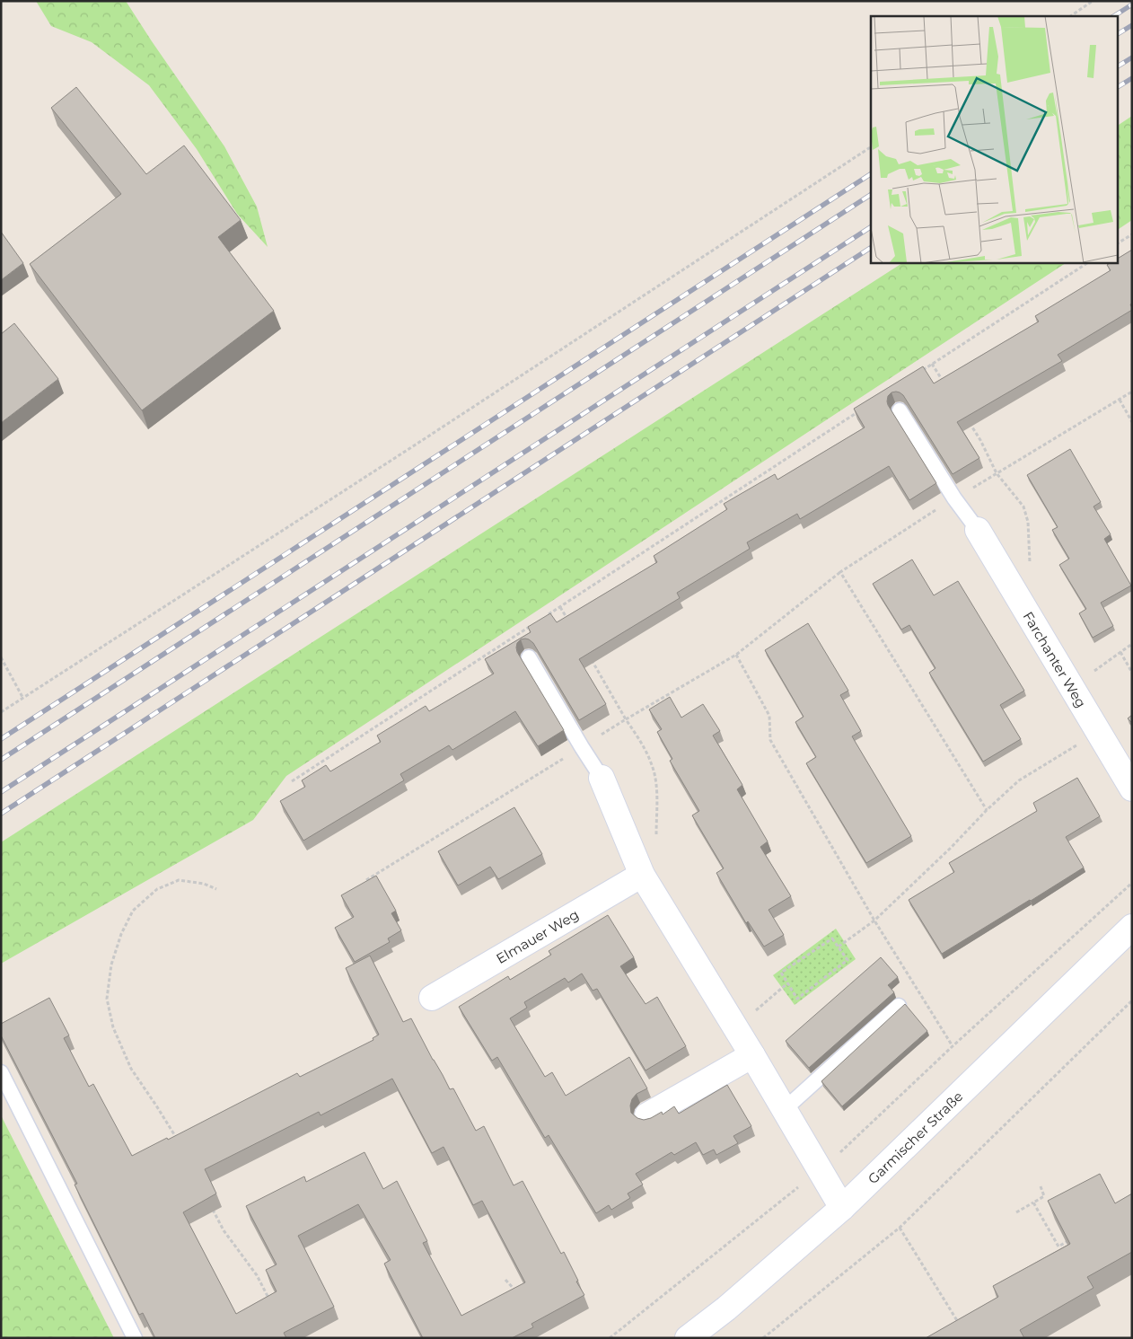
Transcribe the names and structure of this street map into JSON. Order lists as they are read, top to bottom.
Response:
{
  "streets": {
    "street": ["Farchanter Weg", "Elmauer Weg", "Garmischer Straße"]
  }
}
